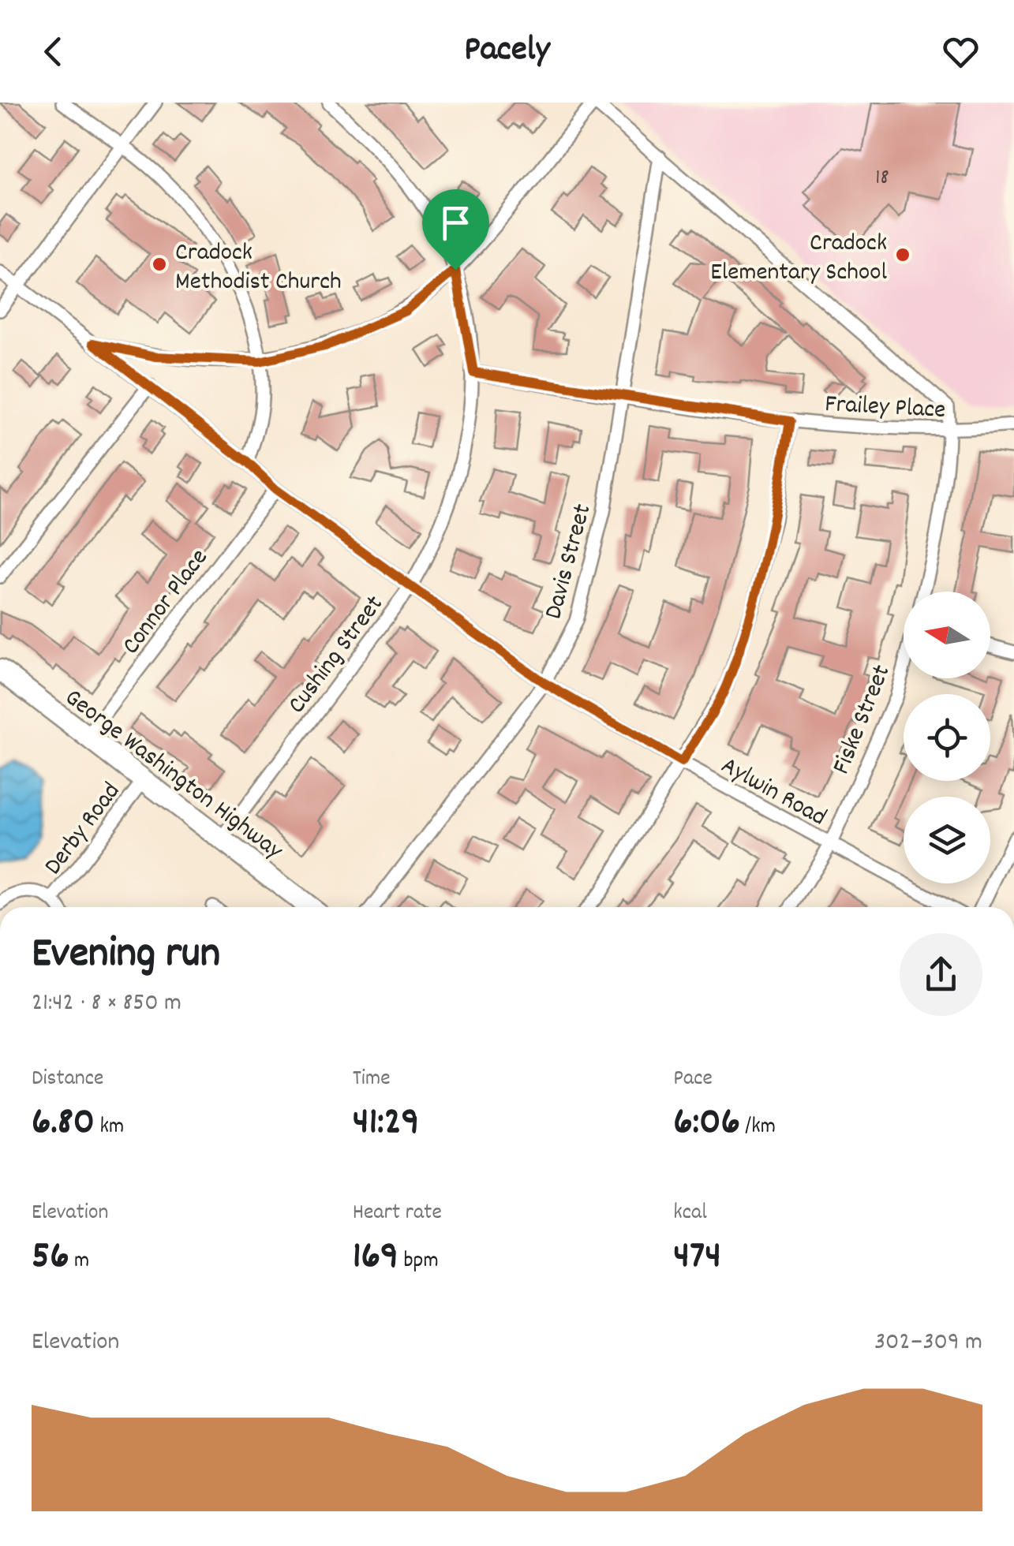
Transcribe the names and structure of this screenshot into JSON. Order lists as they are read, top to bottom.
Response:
{
  "streets": {
    "main road": ["George Washington Highway"],
    "street": [
      "Frailey Place",
      "Davis Street",
      "Connor Place",
      "Cushing Street",
      "Fiske Street",
      "Aylwin Road",
      "Derby Road"
    ]
  },
  "crossings": [
    ["Frailey Place", "Davis Street"],
    ["Frailey Place", "Cushing Street"],
    ["Davis Street", "Aylwin Road"],
    ["Connor Place", "George Washington Highway"],
    ["Connor Place", "Aylwin Road"],
    ["Cushing Street", "George Washington Highway"],
    ["Cushing Street", "Aylwin Road"],
    ["Fiske Street", "Aylwin Road"],
    ["George Washington Highway", "Derby Road"]
  ],
  "places": ["Cradock Elementary School", "Cradock Methodist Church"],
  "house_numbers": ["18"],
  "north": "left",
  "page": {
    "header": "Pacely",
    "heading": ["Evening run", "21:42 · 8 × 850 m"],
    "stats": [
      ["Distance", "6.80 km"],
      ["Time", "41:29"],
      ["Pace", "6:06 /km"],
      ["Elevation", "56 m"],
      ["Heart rate", "169 bpm"],
      ["kcal", "474"]
    ],
    "chart": ["Elevation", "302–309 m"]
  }
}
